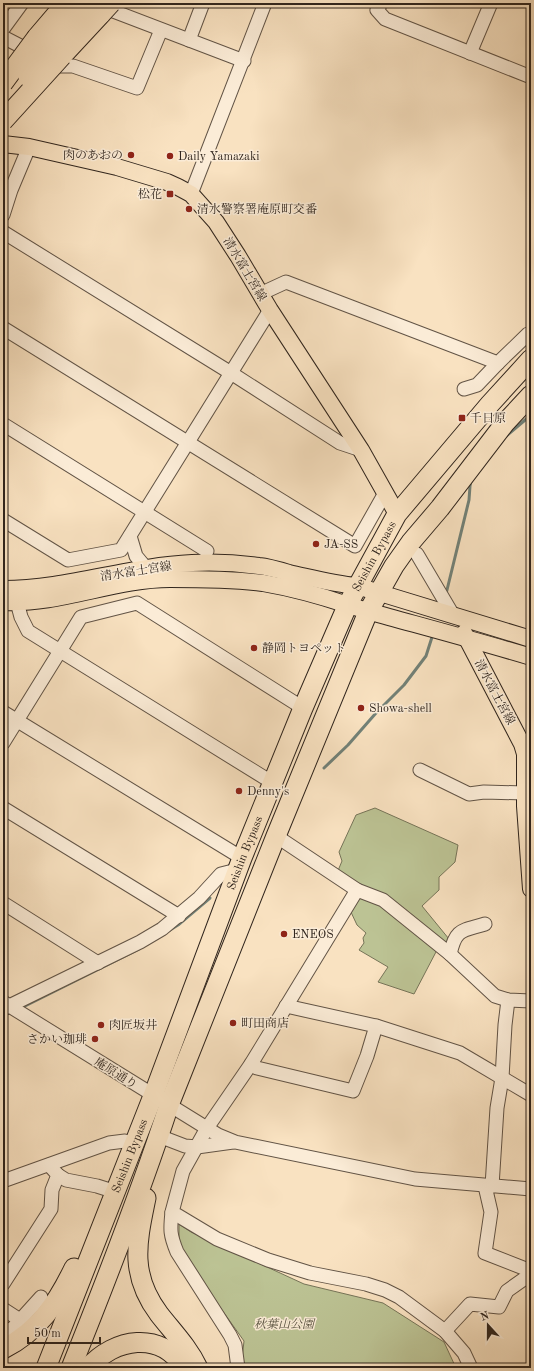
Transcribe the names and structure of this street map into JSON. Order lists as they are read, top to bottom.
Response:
{
  "streets": {
    "highway": ["Seishin Bypass"],
    "main road": ["清水富士宮線"],
    "street": ["庵原通り"]
  },
  "crossings": [
    ["清水富士宮線", "Seishin Bypass"],
    ["Seishin Bypass", "庵原通り"]
  ],
  "parks": ["秋葉山公園"],
  "places": {
    "other": [
      "肉のあおの",
      "Daily Yamazaki",
      "清水警察署庵原町交番",
      "JA-SS",
      "静岡トヨペット",
      "Showa-shell",
      "Denny's",
      "ENEOS",
      "町田商店",
      "肉匠坂井",
      "さかい珈琲"
    ],
    "transit": ["松花", "千日原"]
  },
  "scale_bar": "50 m",
  "north": "top"
}
